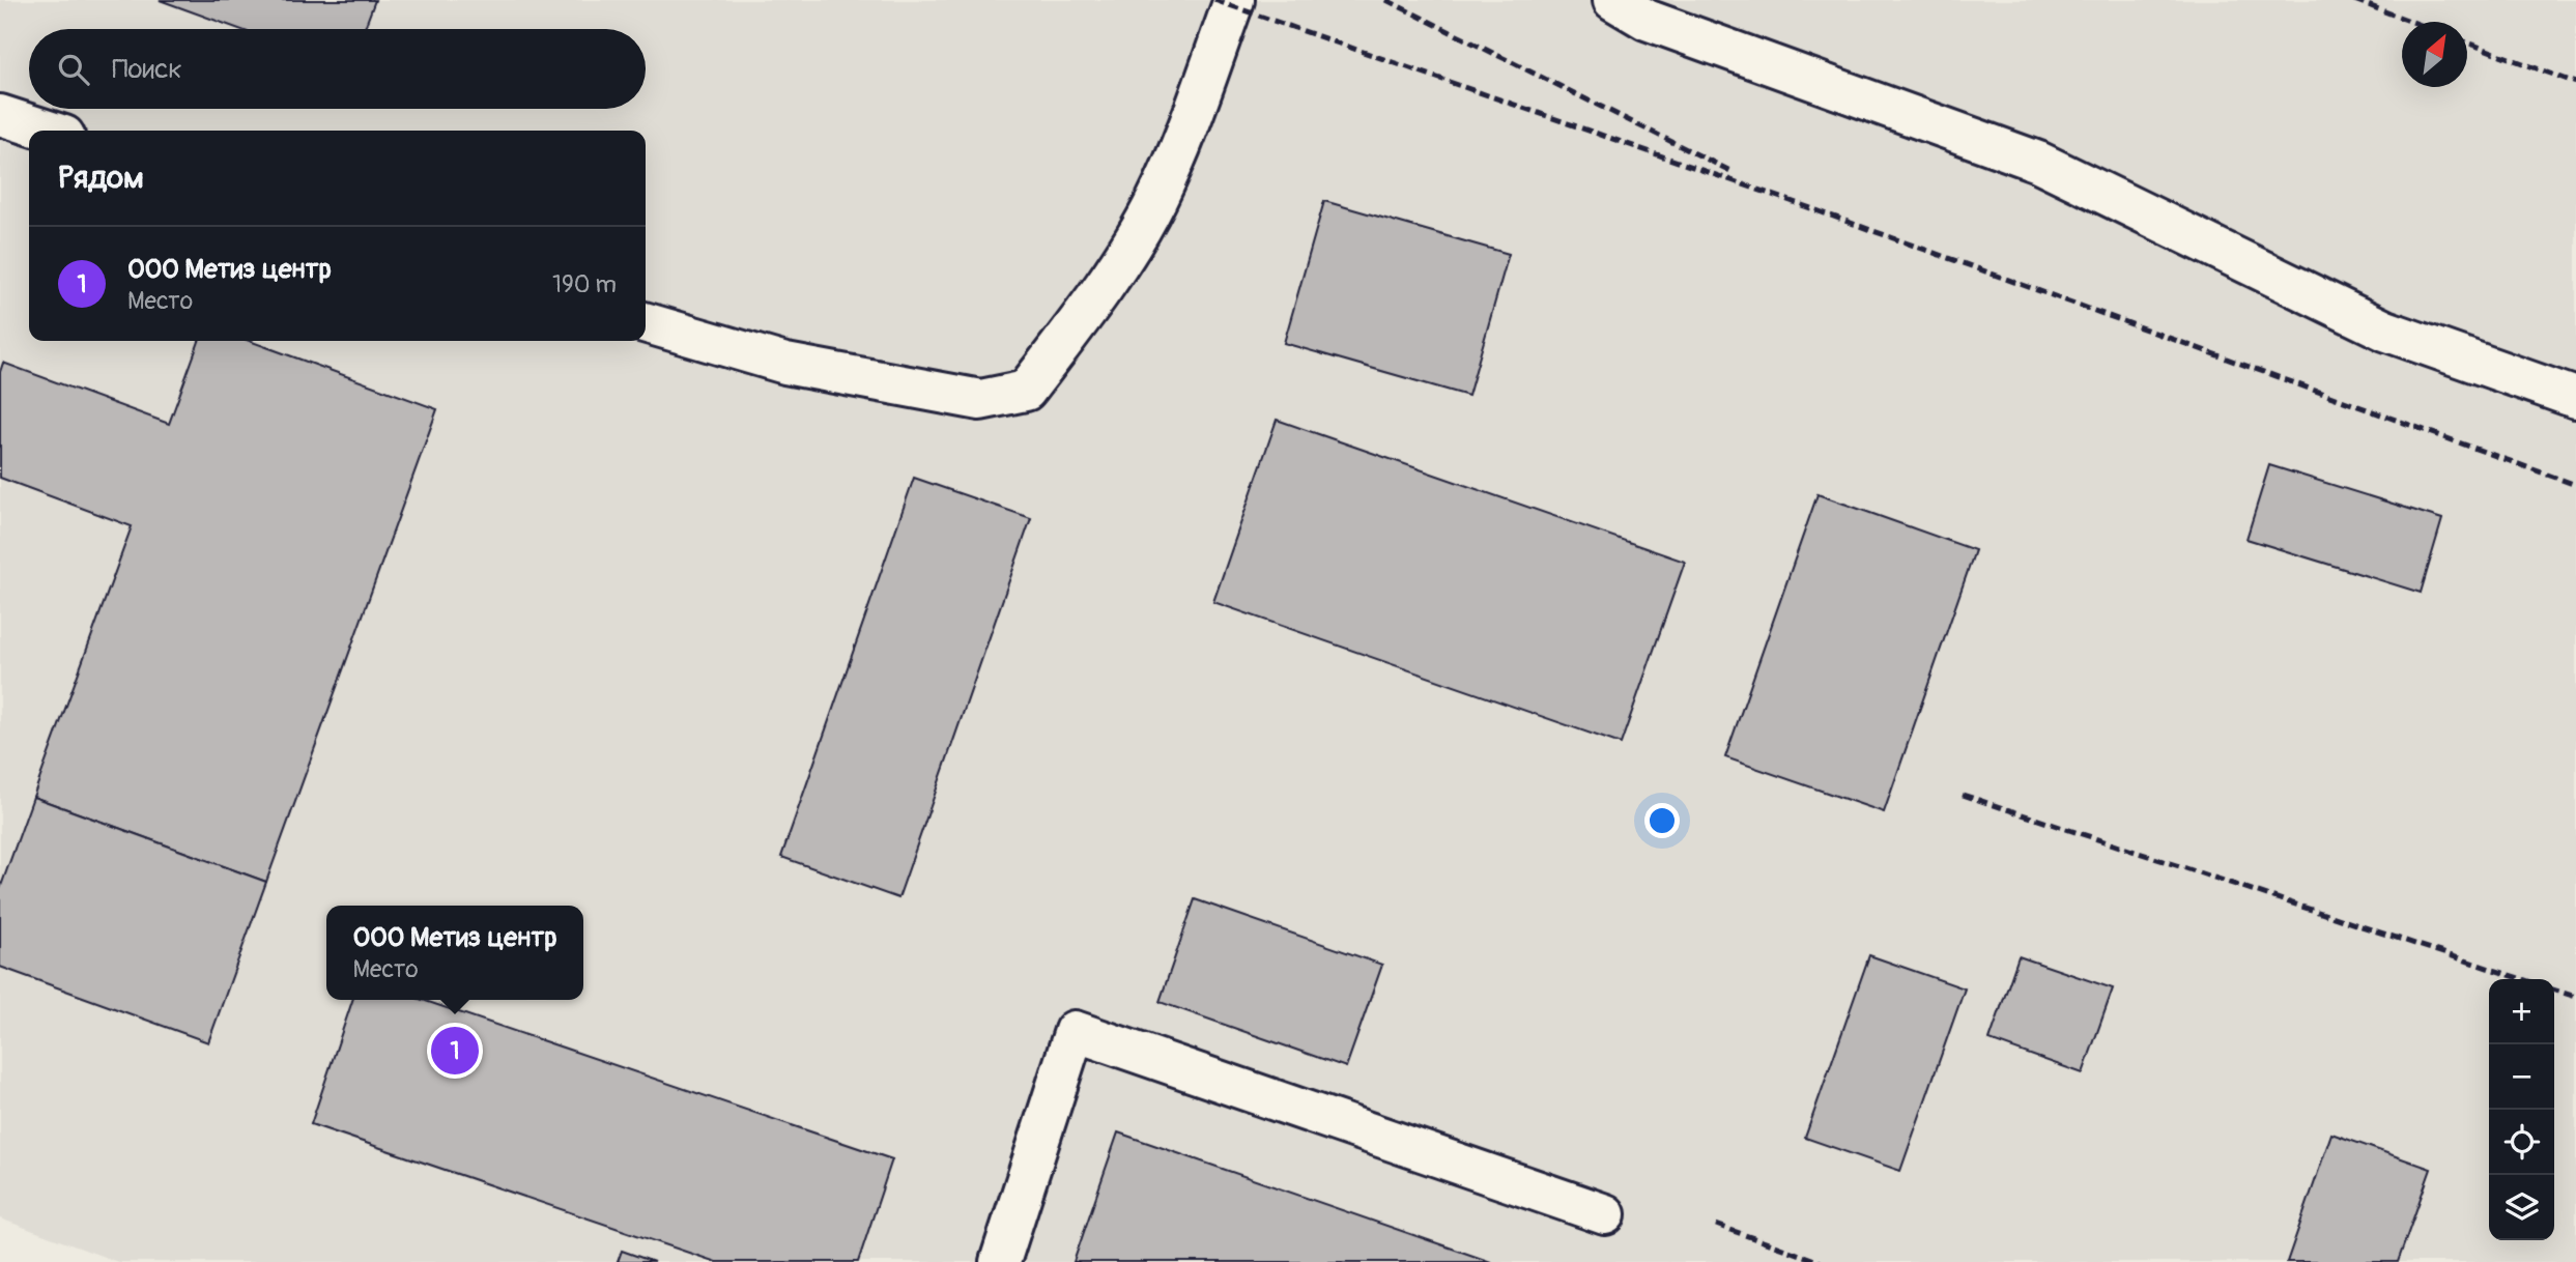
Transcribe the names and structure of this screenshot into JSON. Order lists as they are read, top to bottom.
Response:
{
  "north": "top right",
  "page": {
    "search": "Поиск",
    "heading": "Рядом",
    "list": [
      {
        "mark": "1",
        "name": "ООО Метиз центр",
        "note": "Место",
        "value": "190 m"
      }
    ],
    "popup": ["ООО Метиз центр", "Место"],
    "map_buttons": ["+", "−"],
    "pins": "1"
  }
}
